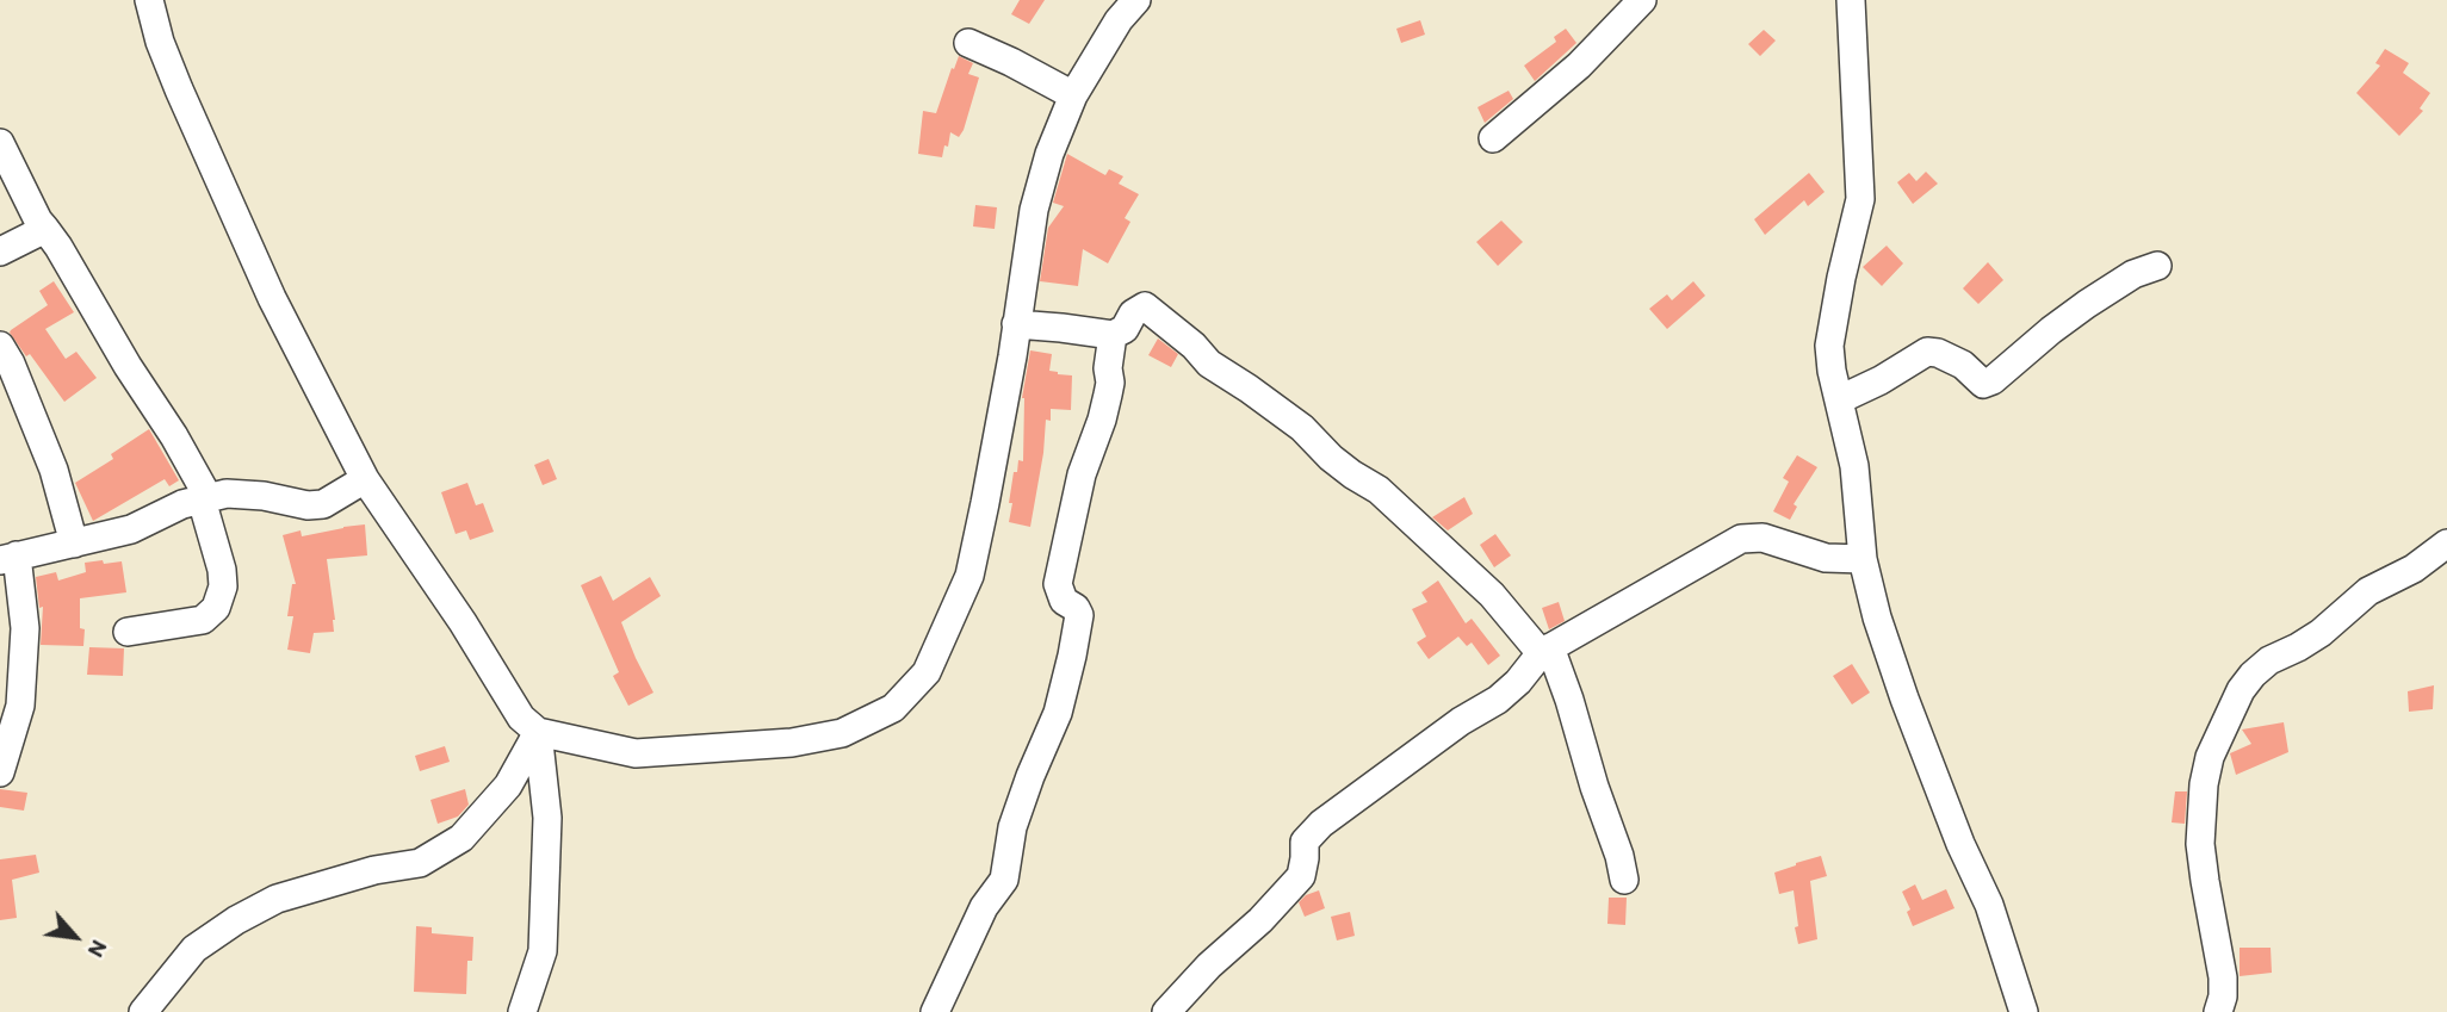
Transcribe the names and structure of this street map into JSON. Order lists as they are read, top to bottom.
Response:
{
  "north": "bottom right"
}
